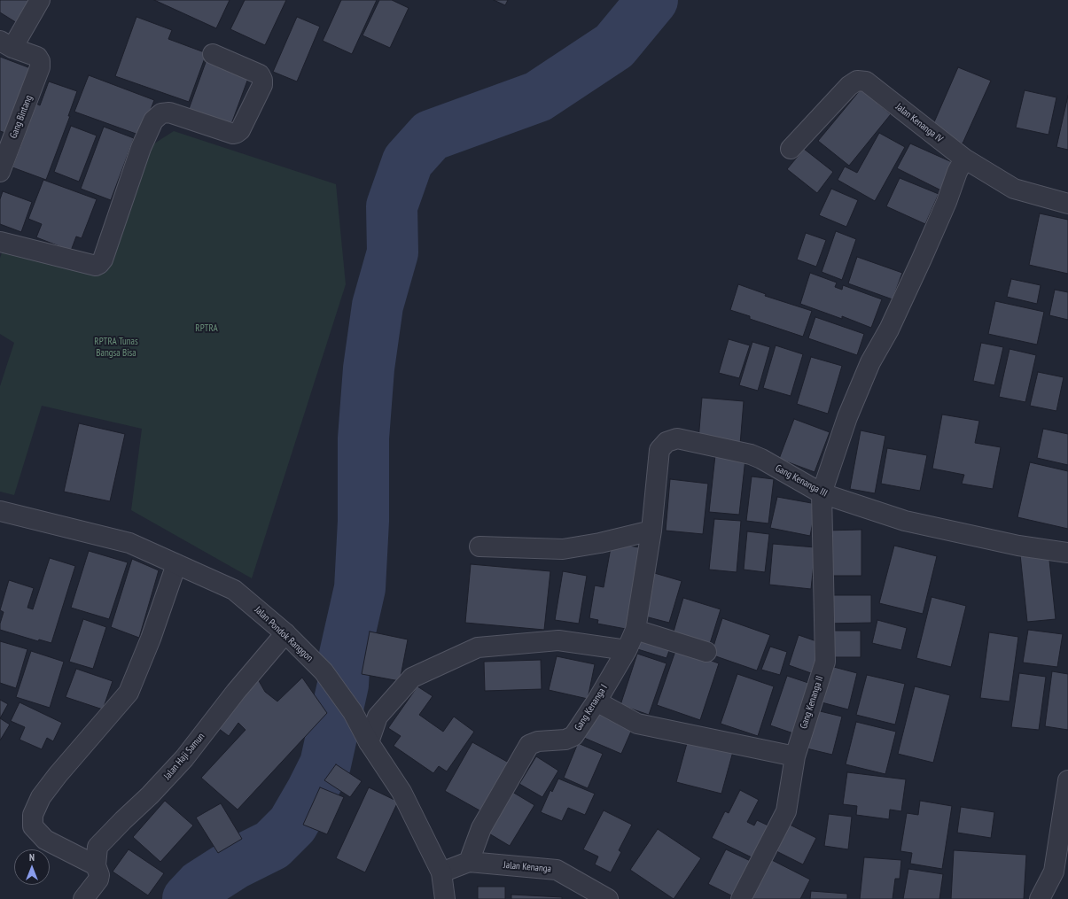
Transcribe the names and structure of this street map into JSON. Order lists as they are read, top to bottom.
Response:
{
  "streets": {
    "street": [
      "Gang Bintang",
      "Jalan Kenanga IV",
      "Gang Kenanga III",
      "Jalan Pondok Ranggon",
      "Gang Kenanga II",
      "Gang Kenanga I",
      "Jalan Haji Samun",
      "Jalan Kenanga"
    ]
  },
  "crossings": [
    ["Jalan Kenanga IV", "Gang Kenanga II"],
    ["Gang Kenanga III", "Gang Kenanga II"],
    ["Gang Kenanga III", "Gang Kenanga I"],
    ["Jalan Pondok Ranggon", "Jalan Haji Samun"],
    ["Jalan Pondok Ranggon", "Jalan Kenanga"],
    ["Gang Kenanga I", "Jalan Kenanga"]
  ],
  "parks": ["RPTRA", "RPTRA Tunas Bangsa Bisa"],
  "north": "top"
}
